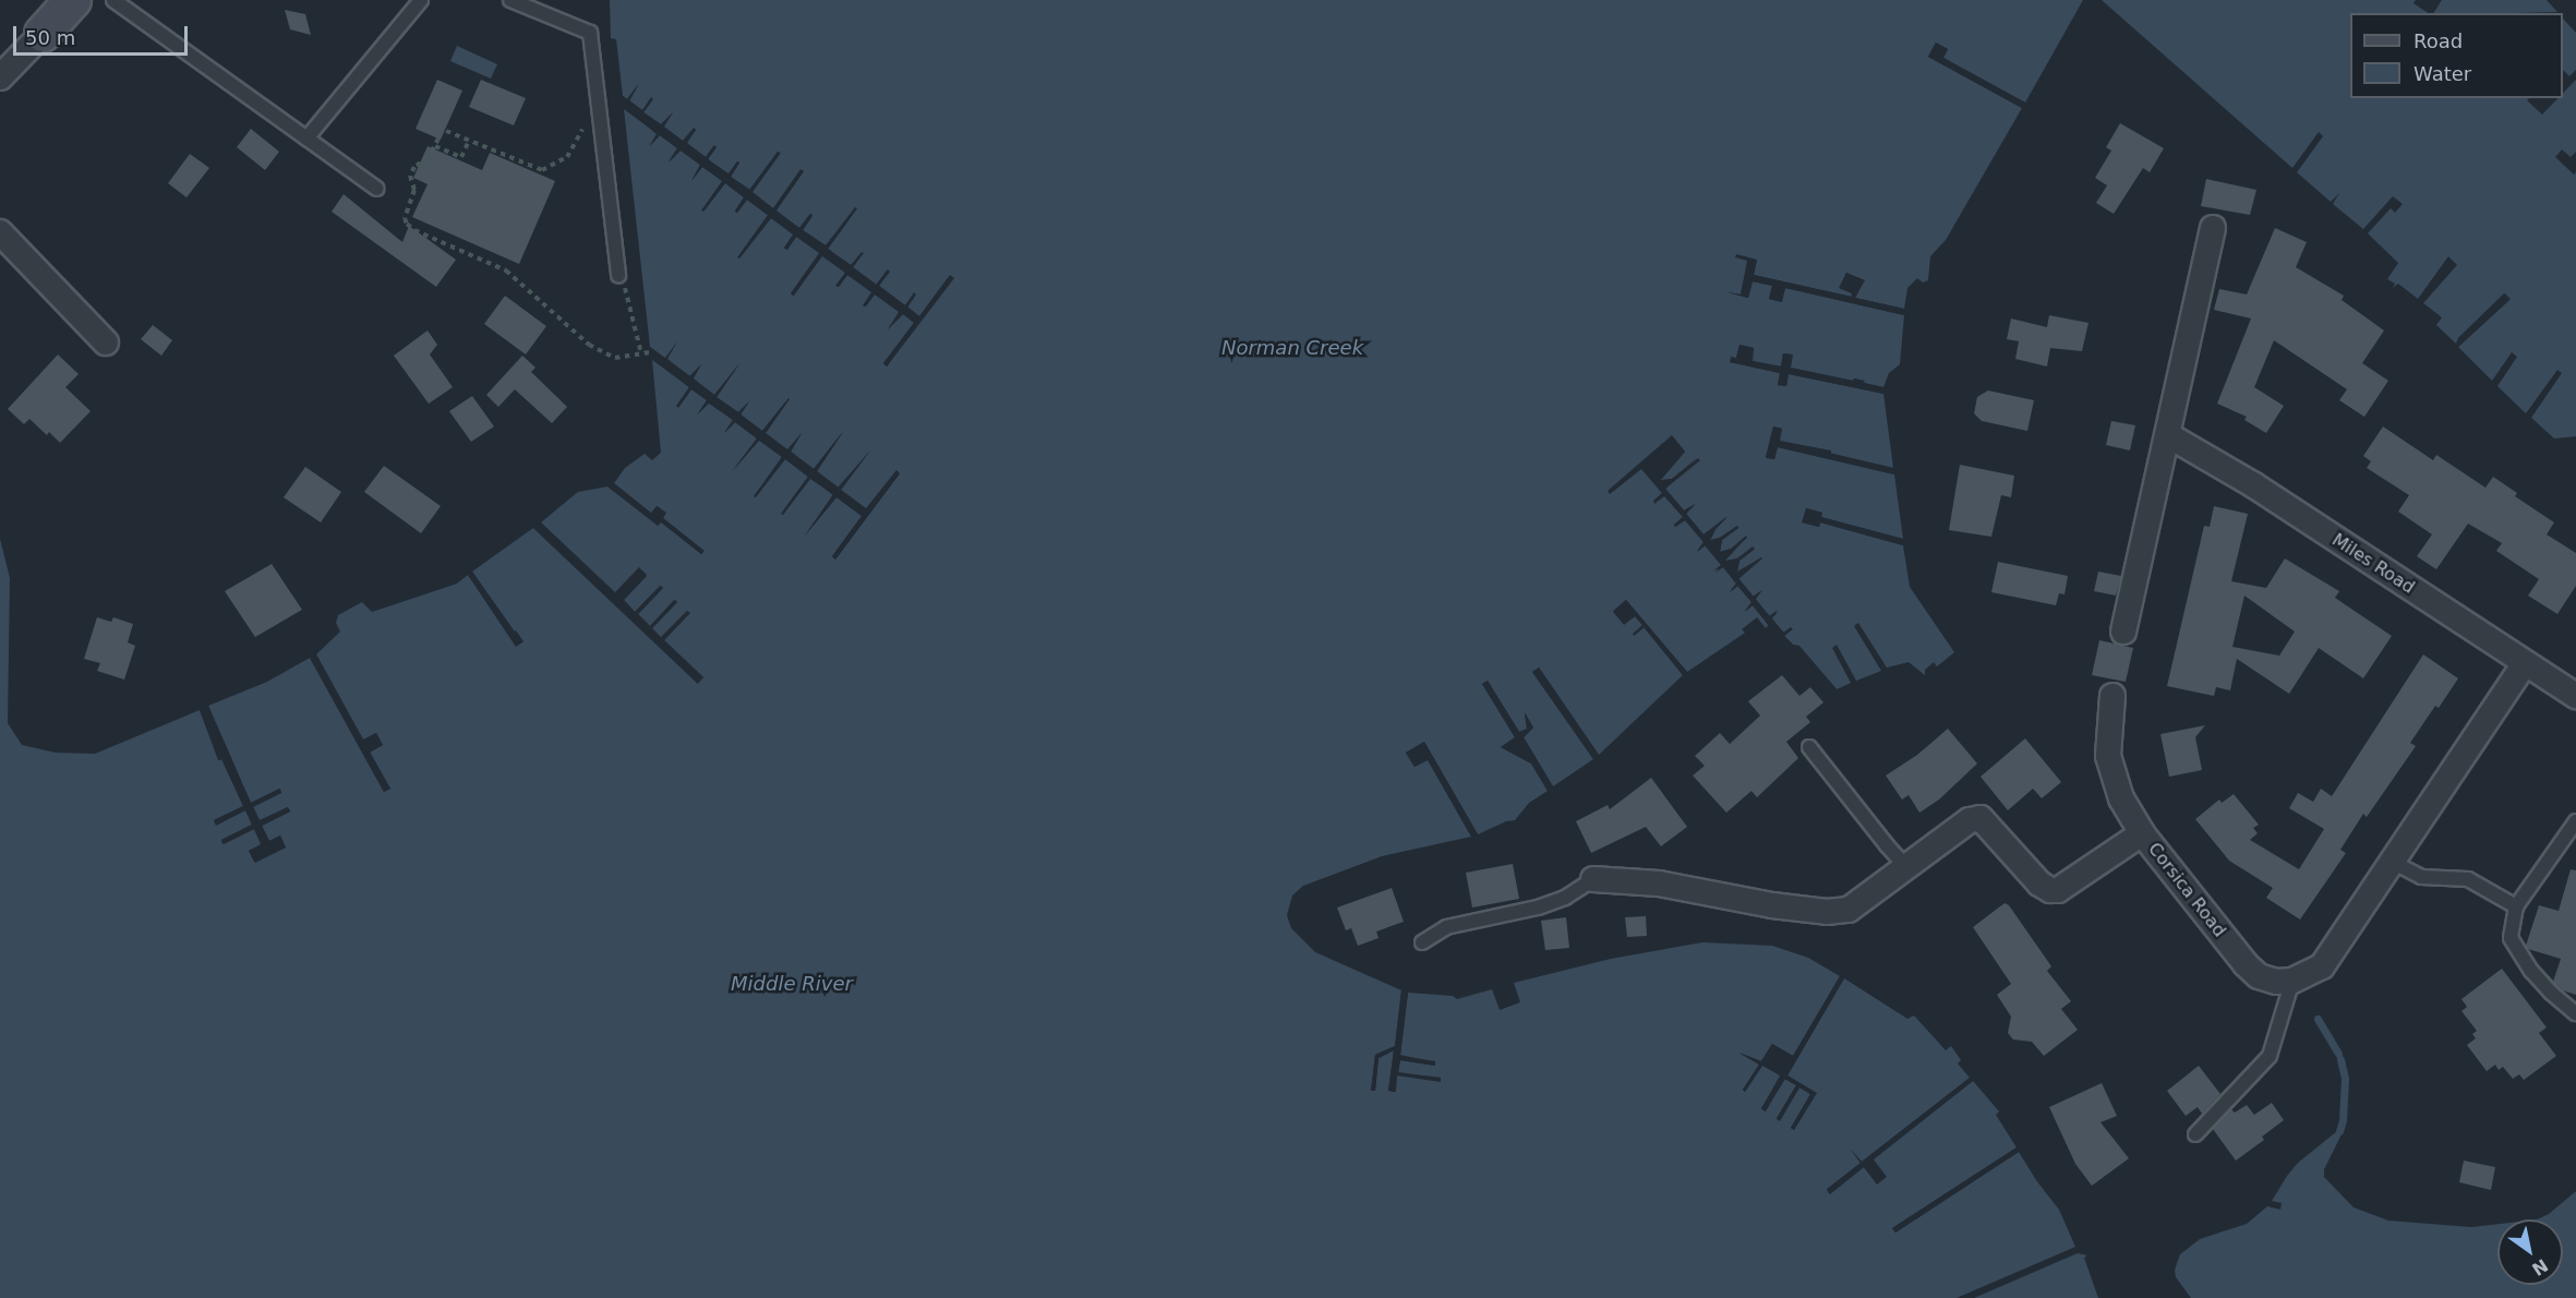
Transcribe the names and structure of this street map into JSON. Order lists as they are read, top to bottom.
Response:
{
  "streets": {
    "street": ["Miles Road", "Corsica Road"]
  },
  "water": ["Norman Creek", "Middle River"],
  "legend": ["Road", "Water"],
  "scale_bar": "50 m",
  "north": "bottom right"
}
